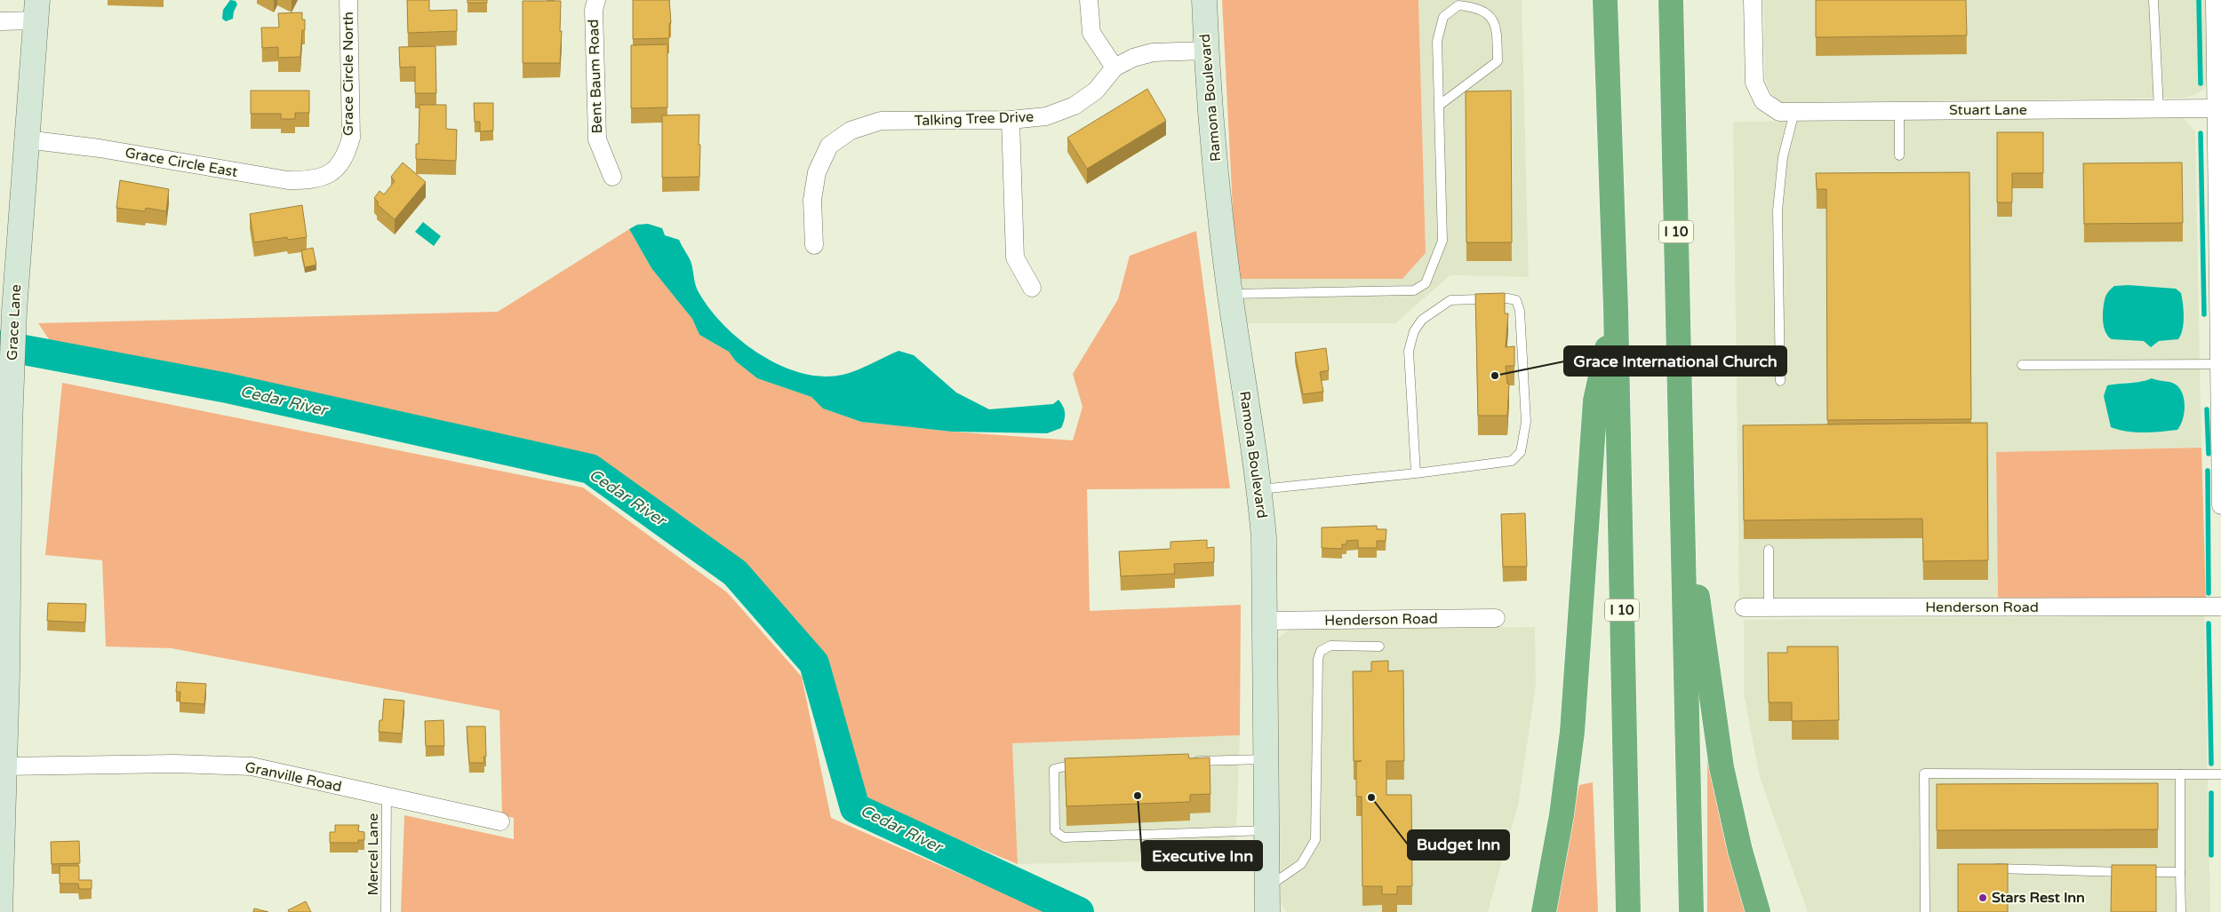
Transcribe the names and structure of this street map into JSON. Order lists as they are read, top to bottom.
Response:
{
  "streets": {
    "highway": ["I 10"],
    "street": [
      "Grace Circle North",
      "Bent Baum Road",
      "Ramona Boulevard",
      "Stuart Lane",
      "Talking Tree Drive",
      "Grace Circle East",
      "Grace Lane",
      "Henderson Road",
      "Granville Road"
    ],
    "lane": ["Mercel Lane"]
  },
  "crossings": [
    ["Grace Circle North", "Grace Circle East"],
    ["Ramona Boulevard", "Talking Tree Drive"],
    ["Ramona Boulevard", "Henderson Road"],
    ["Grace Circle East", "Grace Lane"],
    ["Grace Lane", "Granville Road"],
    ["Granville Road", "Mercel Lane"]
  ],
  "water": ["Cedar River"],
  "places": [
    "Grace International Church",
    "Executive Inn",
    "Budget Inn",
    "Stars Rest Inn"
  ]
}
